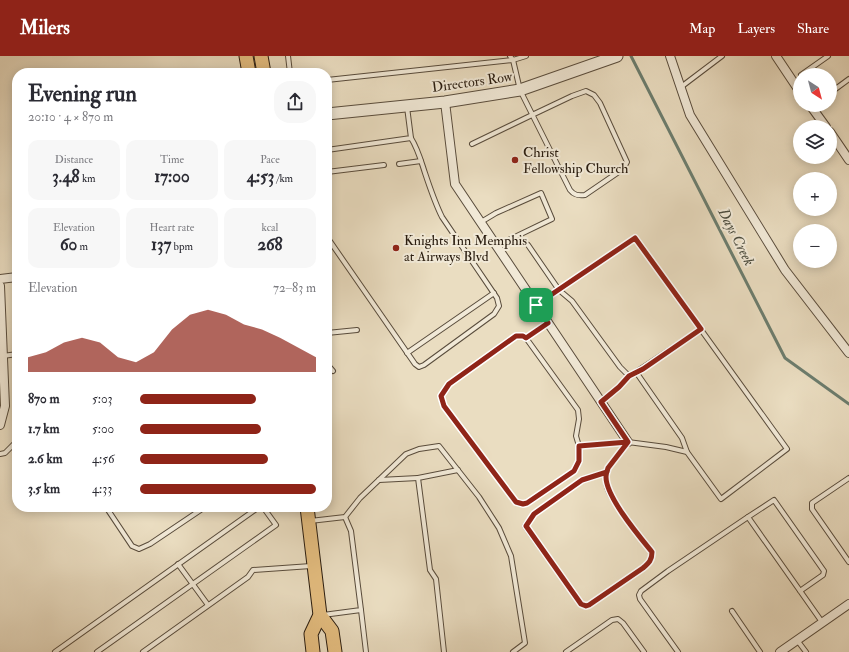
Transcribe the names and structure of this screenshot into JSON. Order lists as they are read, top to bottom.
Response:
{
  "streets": {
    "street": ["Directors Row"]
  },
  "water": ["Days Creek"],
  "places": ["Christ Fellowship Church", "Knights Inn Memphis at Airways Blvd"],
  "north": "bottom right",
  "page": {
    "header": "Milers",
    "nav": ["Map", "Layers", "Share"],
    "map_buttons": ["+", "−"],
    "heading": ["Evening run", "20:10 · 4 × 870 m"],
    "stats": [
      ["Distance", "3.48 km"],
      ["Time", "17:00"],
      ["Pace", "4:53 /km"],
      ["Elevation", "60 m"],
      ["Heart rate", "137 bpm"],
      ["kcal", "268"]
    ],
    "chart": ["Elevation", "72–83 m"],
    "list": [
      {
        "name": "870 m",
        "note": "5:03"
      },
      {
        "name": "1.7 km",
        "note": "5:00"
      },
      {
        "name": "2.6 km",
        "note": "4:56"
      },
      {
        "name": "3.5 km",
        "note": "4:33"
      }
    ]
  }
}
